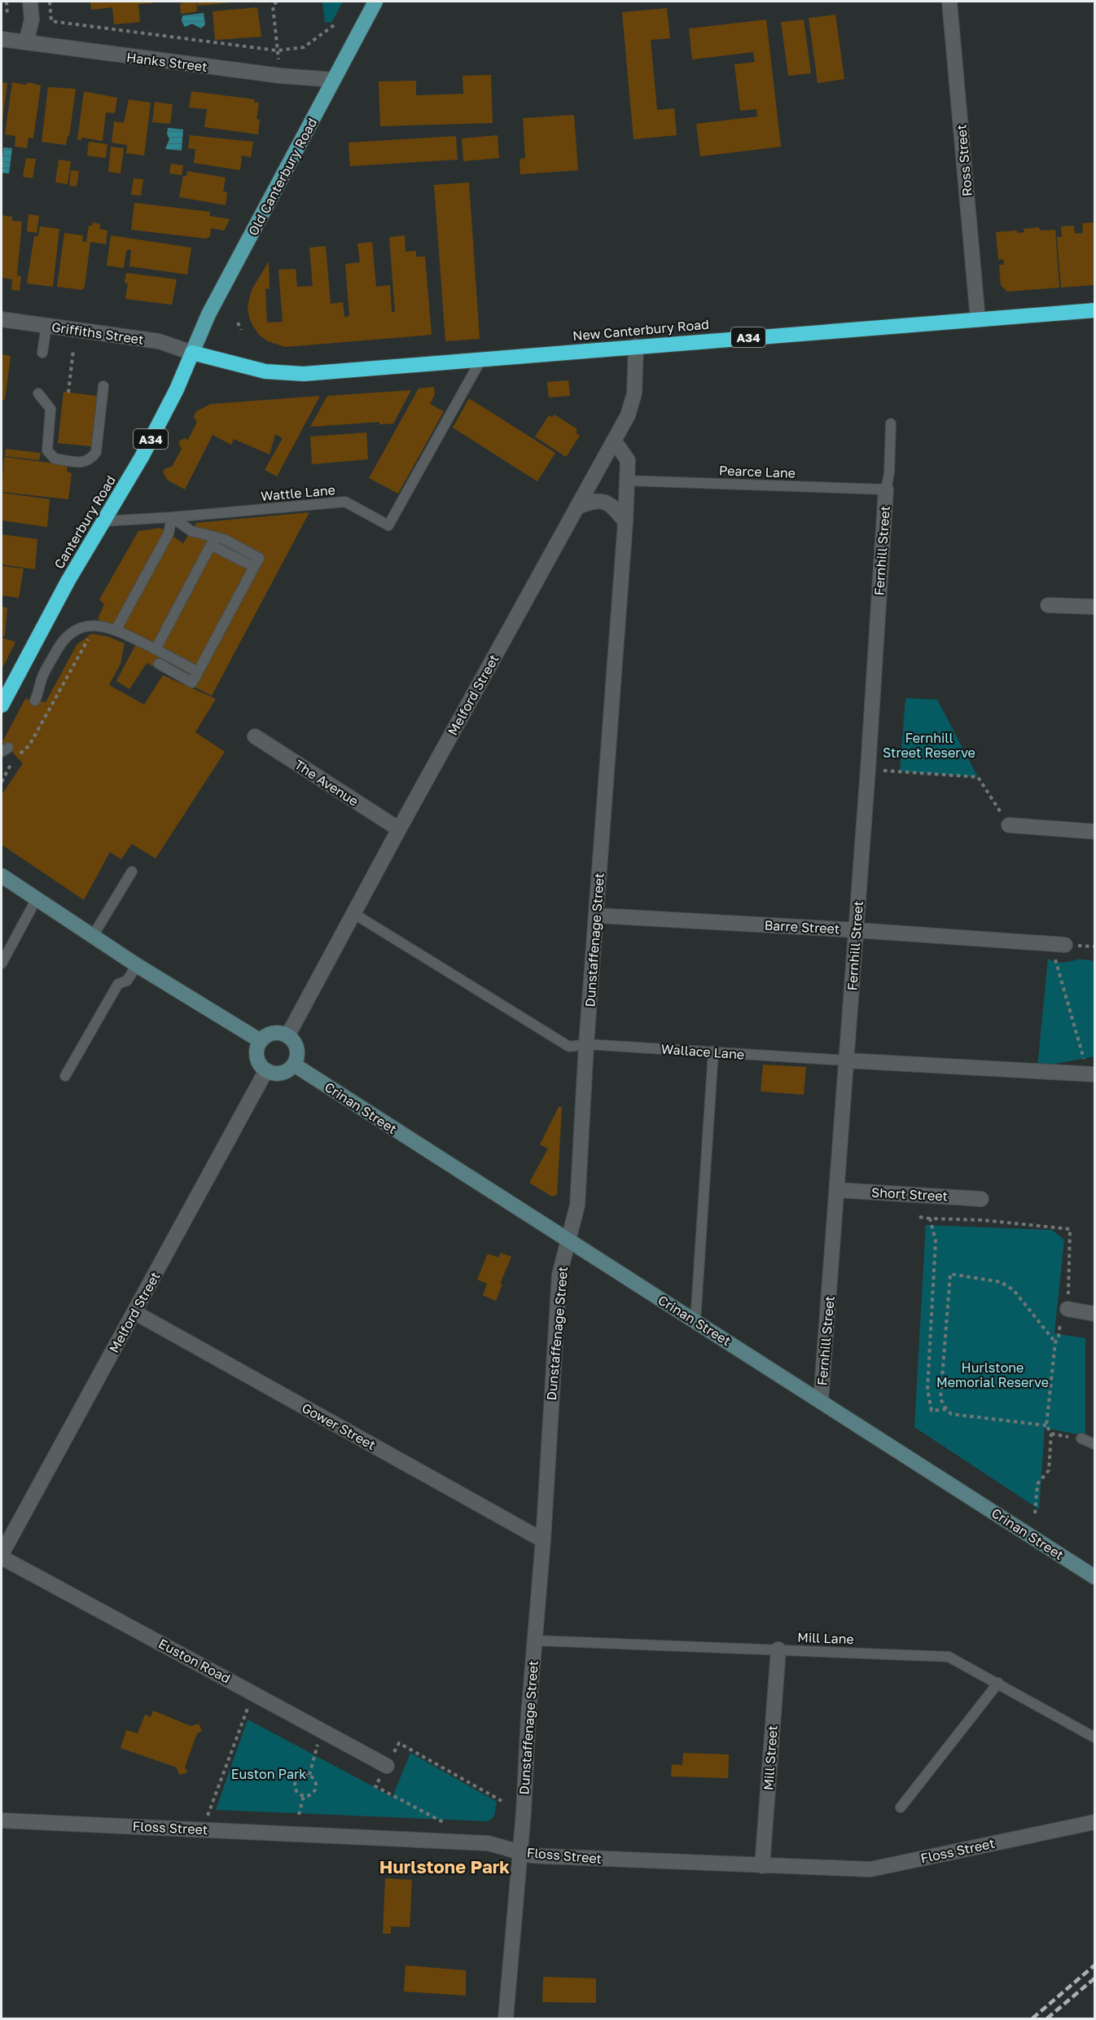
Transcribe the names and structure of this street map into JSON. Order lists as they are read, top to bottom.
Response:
{
  "streets": {
    "highway": ["New Canterbury Road", "A34", "Canterbury Road"],
    "main road": ["Old Canterbury Road"],
    "street": [
      "Hanks Street",
      "Ross Street",
      "Griffiths Street",
      "Fernhill Street",
      "Melford Street",
      "The Avenue",
      "Barre Street",
      "Dunstaffenage Street",
      "Wallace Lane",
      "Crinan Street",
      "Short Street",
      "Gower Street",
      "Euston Road",
      "Mill Street",
      "Floss Street"
    ],
    "lane": ["Pearce Lane", "Wattle Lane", "Mill Lane"]
  },
  "crossings": [
    ["Hanks Street", "Old Canterbury Road"],
    ["Ross Street", "New Canterbury Road"],
    ["Old Canterbury Road", "New Canterbury Road"],
    ["Old Canterbury Road", "Griffiths Street"],
    ["Old Canterbury Road", "Canterbury Road"],
    ["New Canterbury Road", "Griffiths Street"],
    ["New Canterbury Road", "Wattle Lane"],
    ["New Canterbury Road", "Canterbury Road"],
    ["New Canterbury Road", "Melford Street"],
    ["Griffiths Street", "Canterbury Road"],
    ["Pearce Lane", "Fernhill Street"],
    ["Pearce Lane", "Dunstaffenage Street"],
    ["Wattle Lane", "Canterbury Road"],
    ["Fernhill Street", "Barre Street"],
    ["Fernhill Street", "Wallace Lane"],
    ["Fernhill Street", "Crinan Street"],
    ["Fernhill Street", "Short Street"],
    ["Melford Street", "The Avenue"],
    ["Melford Street", "Dunstaffenage Street"],
    ["Melford Street", "Wallace Lane"],
    ["Melford Street", "Crinan Street"],
    ["Melford Street", "Gower Street"],
    ["Melford Street", "Euston Road"],
    ["Barre Street", "Dunstaffenage Street"],
    ["Dunstaffenage Street", "Wallace Lane"],
    ["Dunstaffenage Street", "Crinan Street"],
    ["Dunstaffenage Street", "Gower Street"],
    ["Dunstaffenage Street", "Mill Lane"],
    ["Dunstaffenage Street", "Floss Street"],
    ["Mill Lane", "Mill Street"],
    ["Mill Street", "Floss Street"]
  ],
  "districts": ["Hurlstone Park"],
  "parks": ["Fernhill Street Reserve", "Hurlstone Memorial Reserve", "Euston Park"]
}
